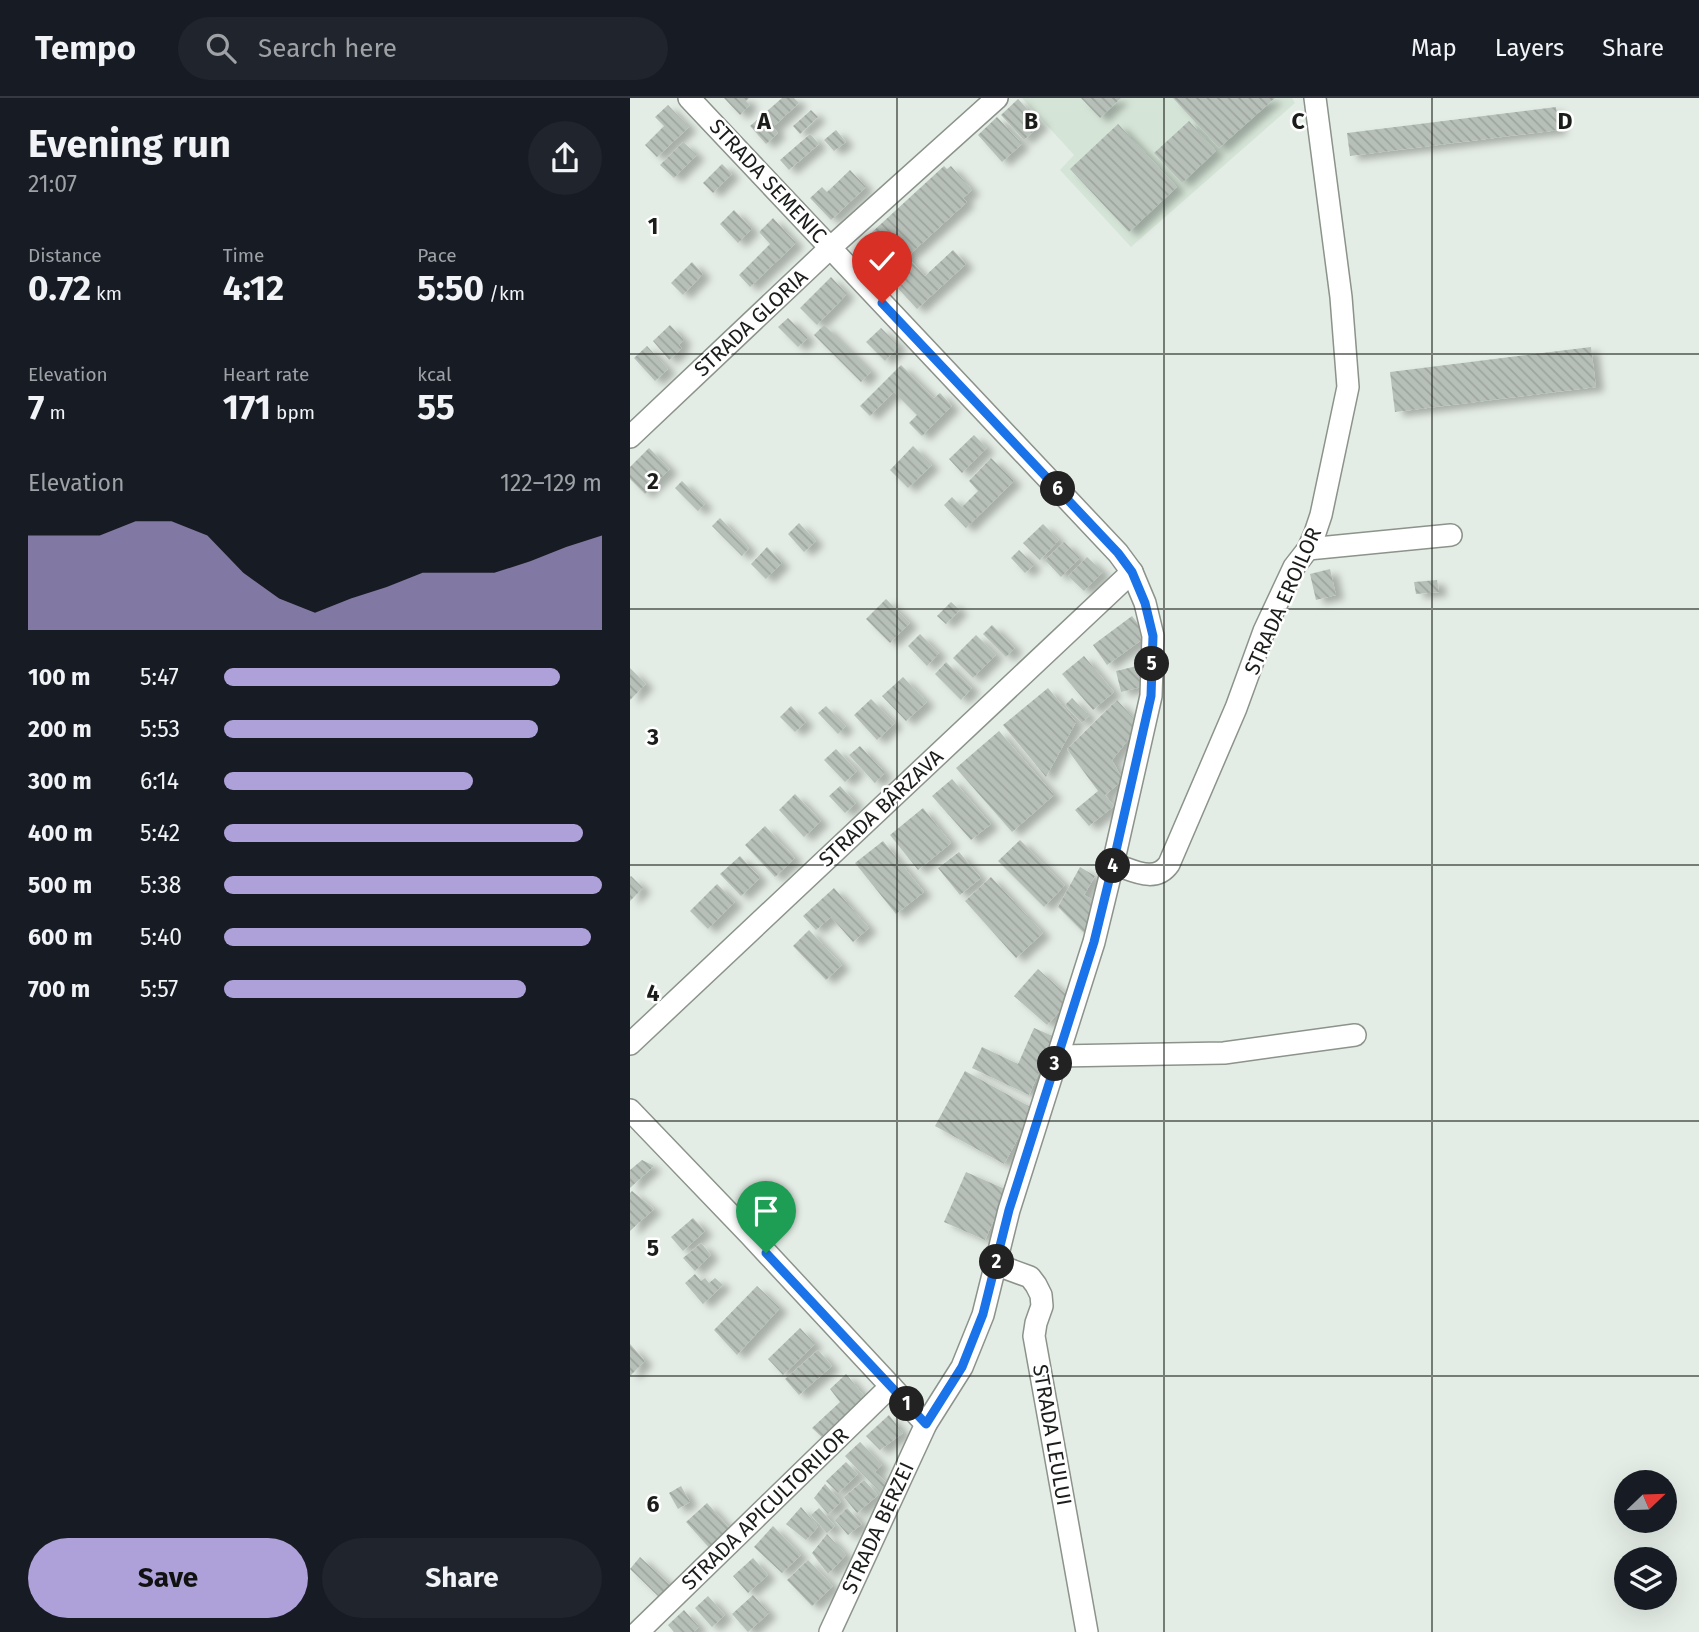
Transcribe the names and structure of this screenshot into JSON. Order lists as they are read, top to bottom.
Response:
{
  "streets": {
    "street": [
      "STRADA SEMENIC",
      "STRADA GLORIA",
      "STRADA EROILOR",
      "STRADA BÂRZAVA",
      "STRADA LEULUI",
      "STRADA APICULTORILOR",
      "STRADA BERZEI"
    ]
  },
  "crossings": [
    ["STRADA SEMENIC", "STRADA GLORIA"],
    ["STRADA SEMENIC", "STRADA BÂRZAVA"]
  ],
  "north": "top right",
  "page": {
    "header": "Tempo",
    "search": "Search here",
    "nav": ["Map", "Layers", "Share"],
    "heading": ["Evening run", "21:07"],
    "stats": [
      ["Distance", "0.72 km"],
      ["Time", "4:12"],
      ["Pace", "5:50 /km"],
      ["Elevation", "7 m"],
      ["Heart rate", "171 bpm"],
      ["kcal", "55"]
    ],
    "chart": ["Elevation", "122–129 m"],
    "pins": [
      "6",
      "5",
      "4",
      "3",
      "2",
      "1"
    ],
    "list": [
      {
        "name": "100 m",
        "note": "5:47"
      },
      {
        "name": "200 m",
        "note": "5:53"
      },
      {
        "name": "300 m",
        "note": "6:14"
      },
      {
        "name": "400 m",
        "note": "5:42"
      },
      {
        "name": "500 m",
        "note": "5:38"
      },
      {
        "name": "600 m",
        "note": "5:40"
      },
      {
        "name": "700 m",
        "note": "5:57"
      }
    ],
    "buttons": ["Save", "Share"]
  },
  "grid": {
    "columns": [
      "A",
      "B",
      "C",
      "D"
    ],
    "rows": [
      "1",
      "2",
      "3",
      "4",
      "5",
      "6"
    ]
  }
}
